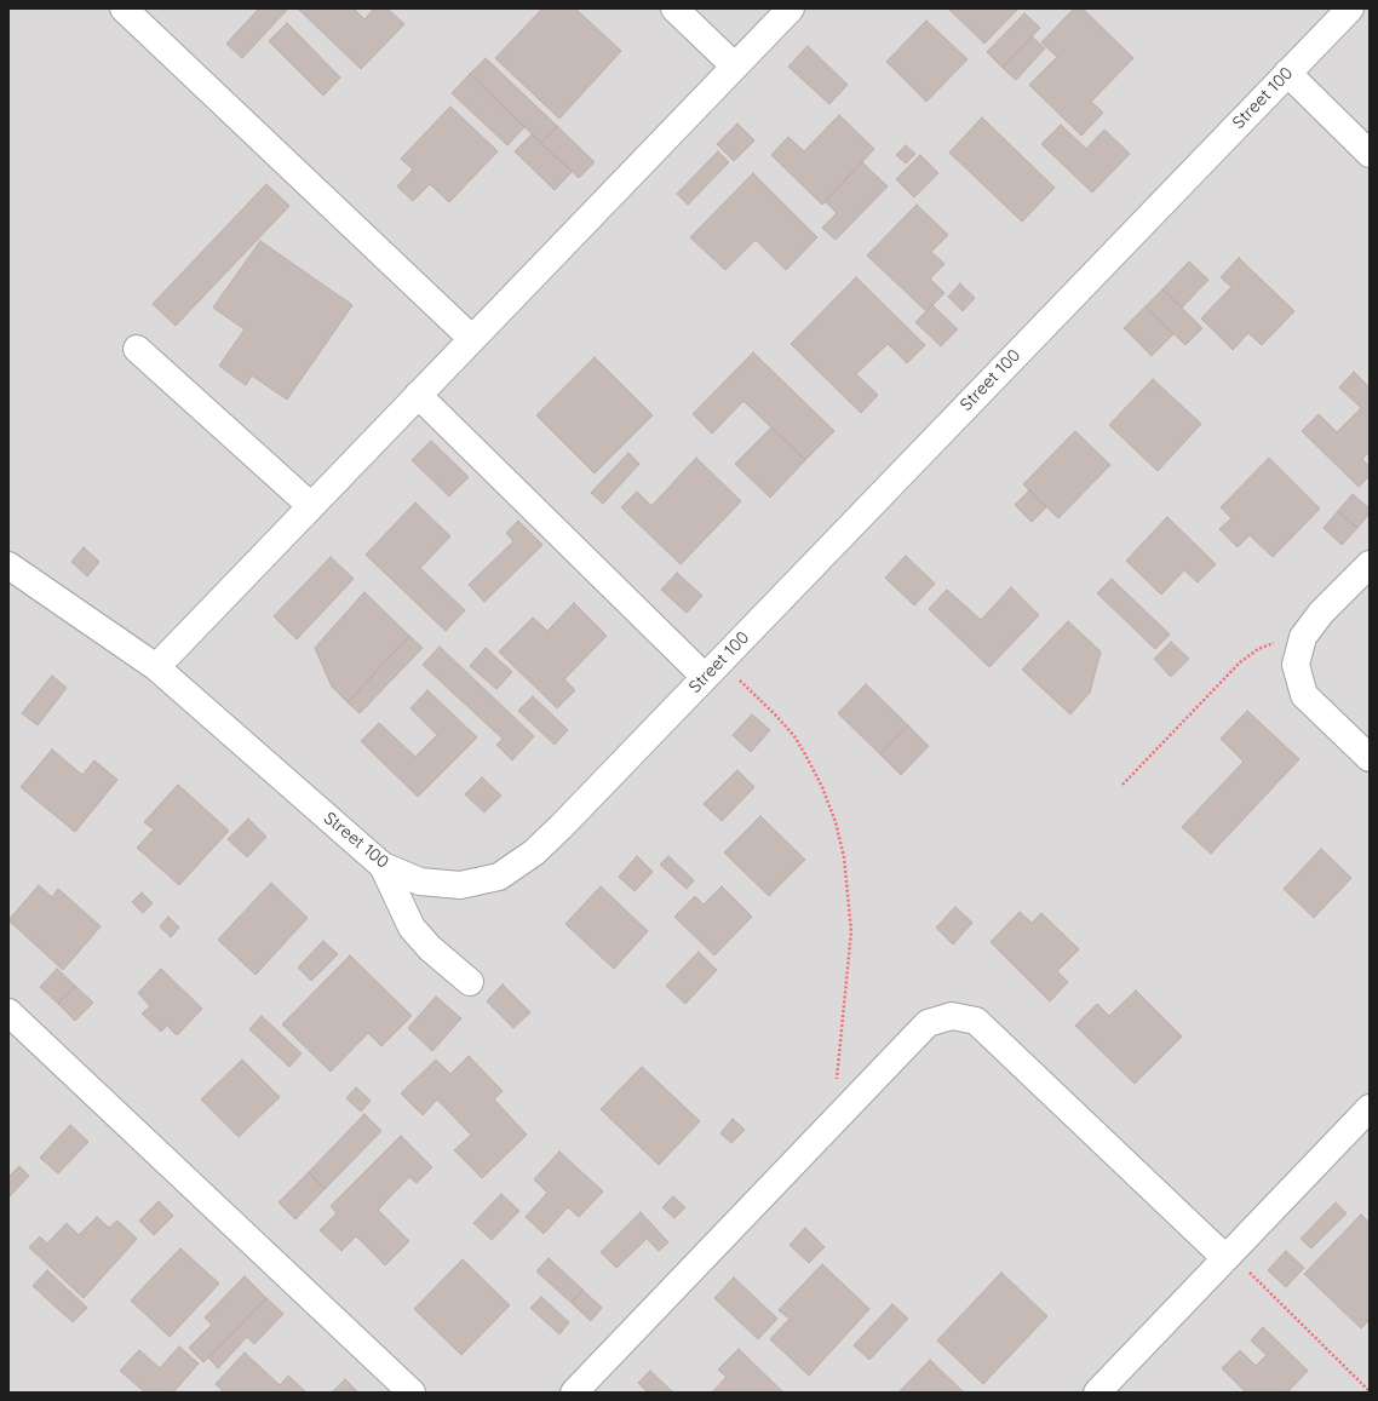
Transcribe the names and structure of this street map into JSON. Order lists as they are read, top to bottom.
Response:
{
  "streets": {
    "street": ["Street 100"]
  }
}
